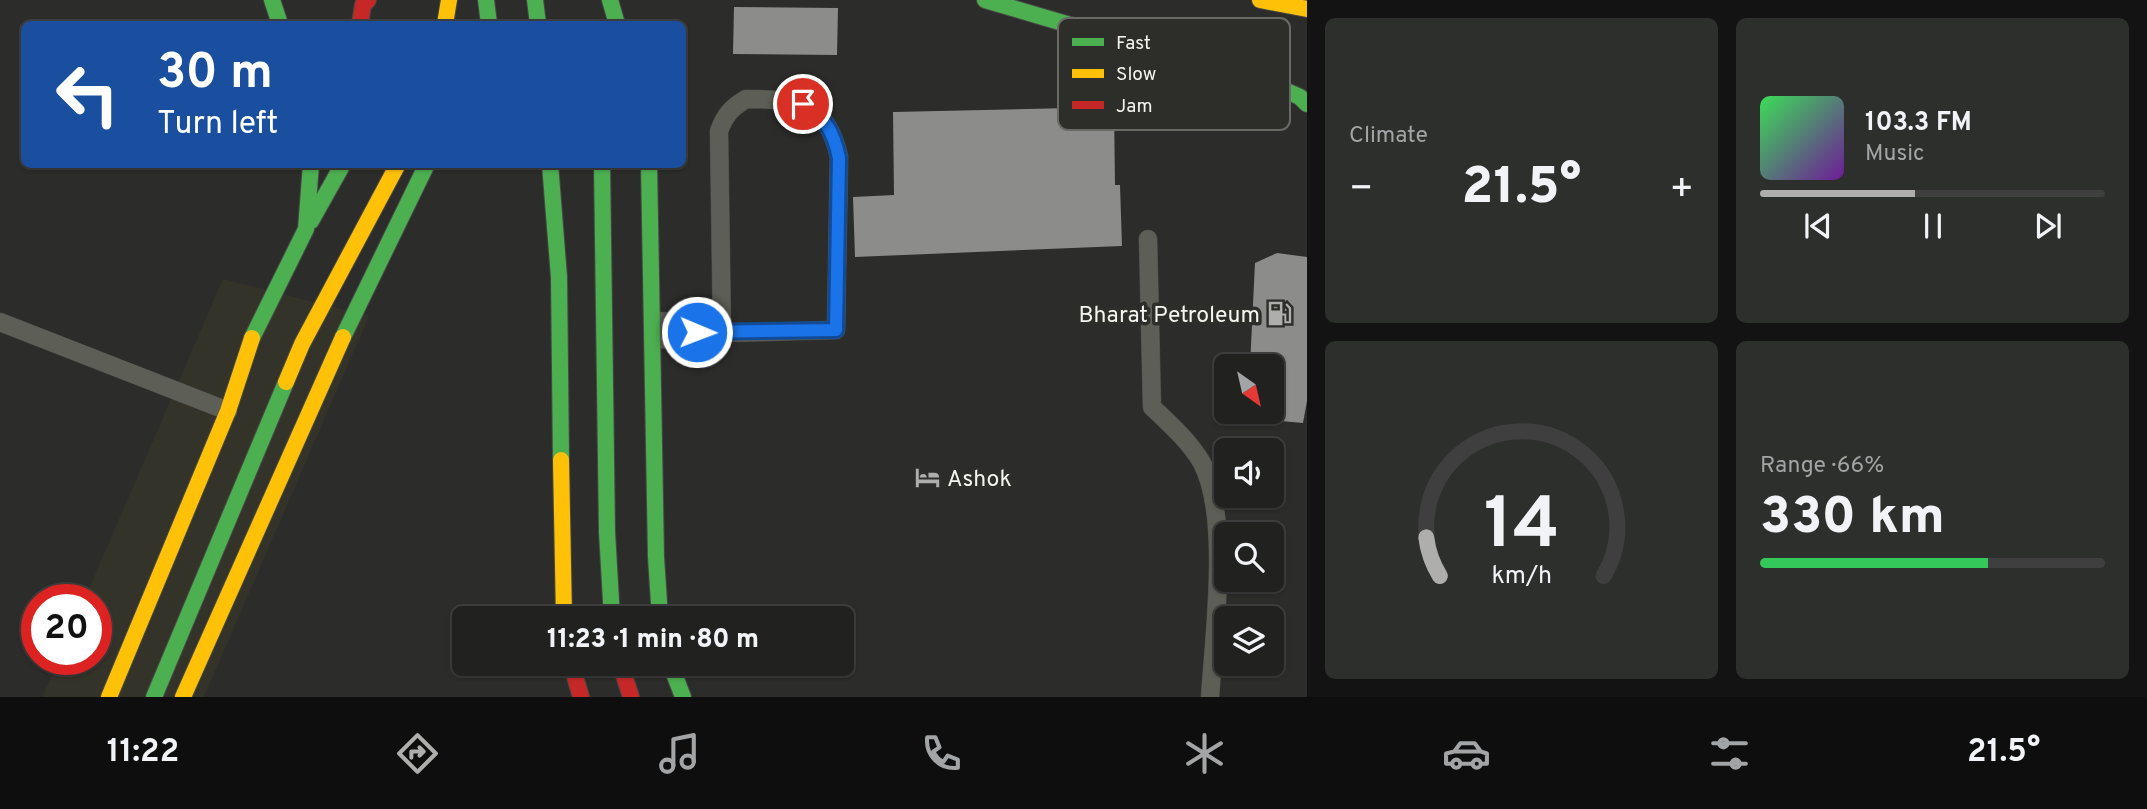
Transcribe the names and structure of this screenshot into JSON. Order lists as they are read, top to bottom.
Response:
{
  "places": {
    "fuel station": ["Bharat Petroleum"],
    "hotel": ["Ashok"]
  },
  "legend": ["Fast", "Slow", "Jam"],
  "north": "bottom right",
  "page": {
    "tile": [
      "Climate",
      ["Range · 66%", "330 km"]
    ],
    "turn": ["30 m", "Turn left"],
    "song": ["103.3 FM", "Music"],
    "heat": ["−", "21.5°", "+"],
    "limit": "20",
    "trip": "11:23 · 1 min · 80 m",
    "tabs": ["11:22", "21.5°"],
    "gauge": ["14", "km/h"]
  }
}
